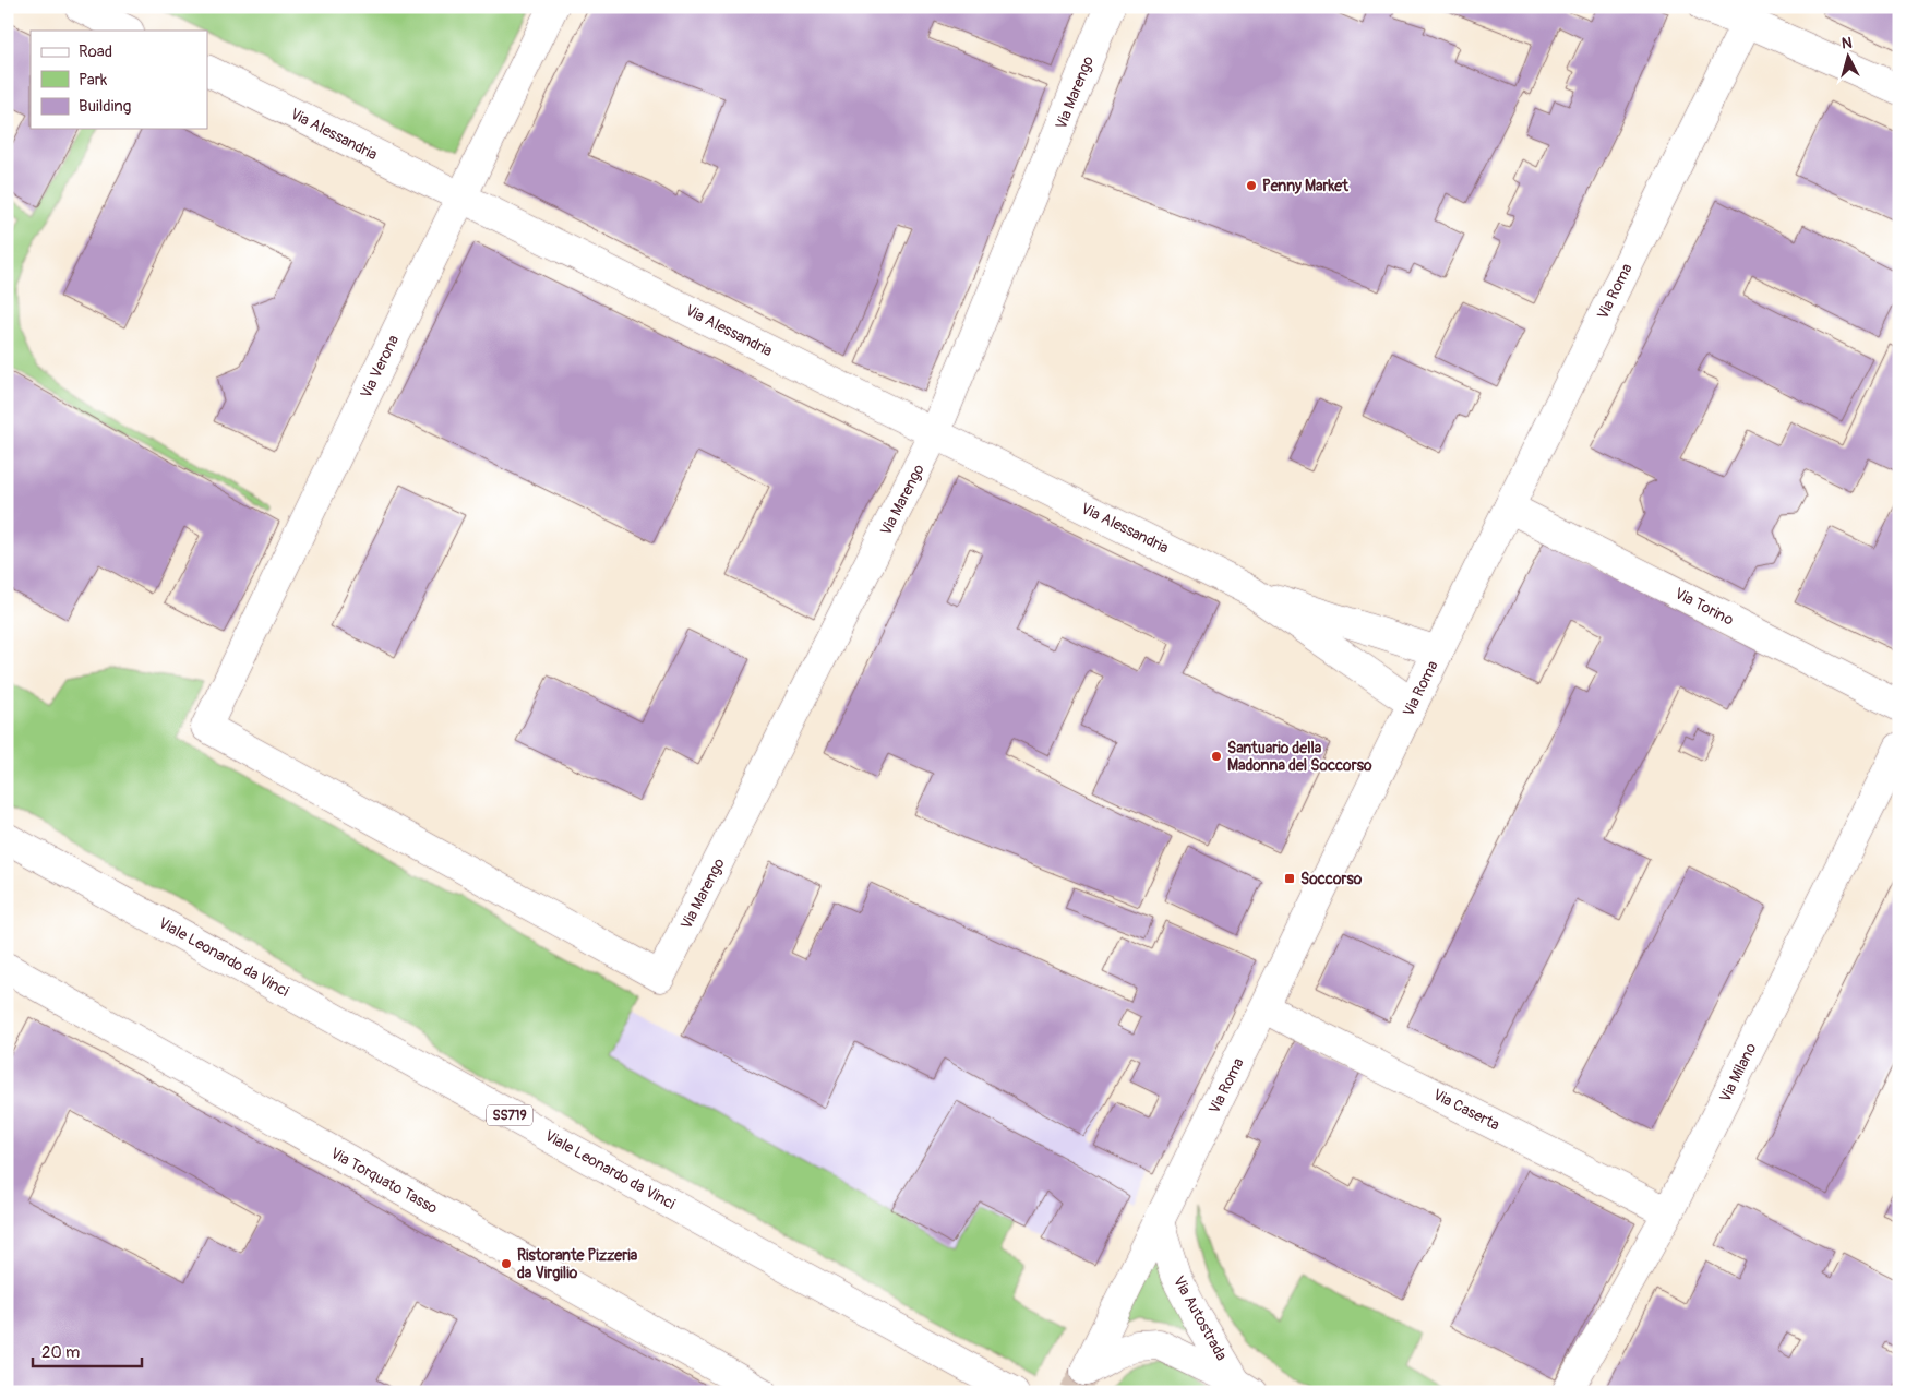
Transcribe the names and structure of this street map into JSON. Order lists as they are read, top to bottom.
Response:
{
  "streets": {
    "main road": [
      "Via Marengo",
      "Via Alessandria",
      "Via Roma",
      "Via Verona",
      "Via Torino",
      "Viale Leonardo da Vinci",
      "Via Milano",
      "Via Caserta",
      "SS719",
      "Via Torquato Tasso",
      "Via Autostrada"
    ]
  },
  "crossings": [
    ["Via Marengo", "Via Alessandria"],
    ["Via Marengo", "Via Verona"],
    ["Via Alessandria", "Via Roma"],
    ["Via Alessandria", "Via Verona"],
    ["Via Roma", "Via Torino"],
    ["Via Roma", "Via Caserta"],
    ["Via Roma", "Via Autostrada"],
    ["Via Milano", "Via Caserta"]
  ],
  "places": {
    "other": ["Penny Market", "Santuario della Madonna del Soccorso", "Ristorante Pizzeria da Virgilio"],
    "transit": ["Soccorso"]
  },
  "legend": ["Road", "Park", "Building"],
  "scale_bar": "20 m",
  "north": "top"
}
